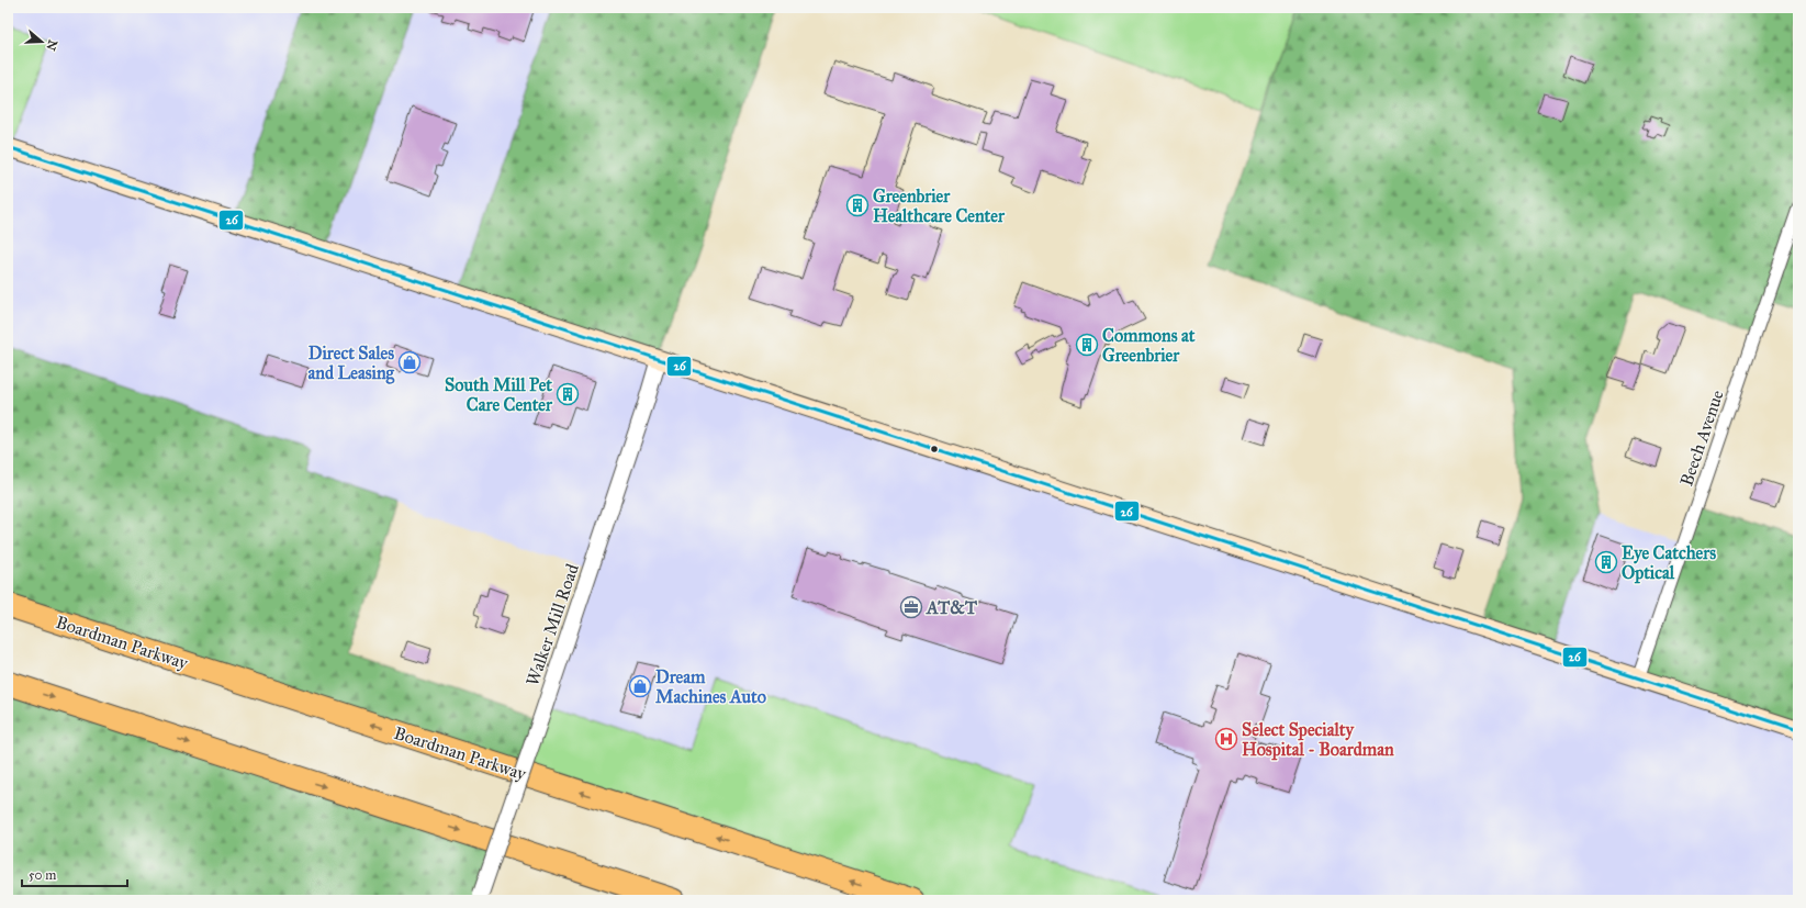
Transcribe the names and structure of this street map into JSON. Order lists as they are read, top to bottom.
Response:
{
  "streets": {
    "highway": ["Boardman Parkway"],
    "street": ["Beech Avenue", "Walker Mill Road"]
  },
  "places": {
    "building": [
      "Greenbrier Healthcare Center",
      "Commons at Greenbrier",
      "South Mill Pet Care Center",
      "Eye Catchers Optical"
    ],
    "shop": ["Direct Sales and Leasing", "Dream Machines Auto"],
    "office": ["AT&T"],
    "hospital": ["Select Specialty Hospital - Boardman"]
  },
  "lines": ["transit line 26"],
  "scale_bar": "50 m",
  "north": "right"
}
